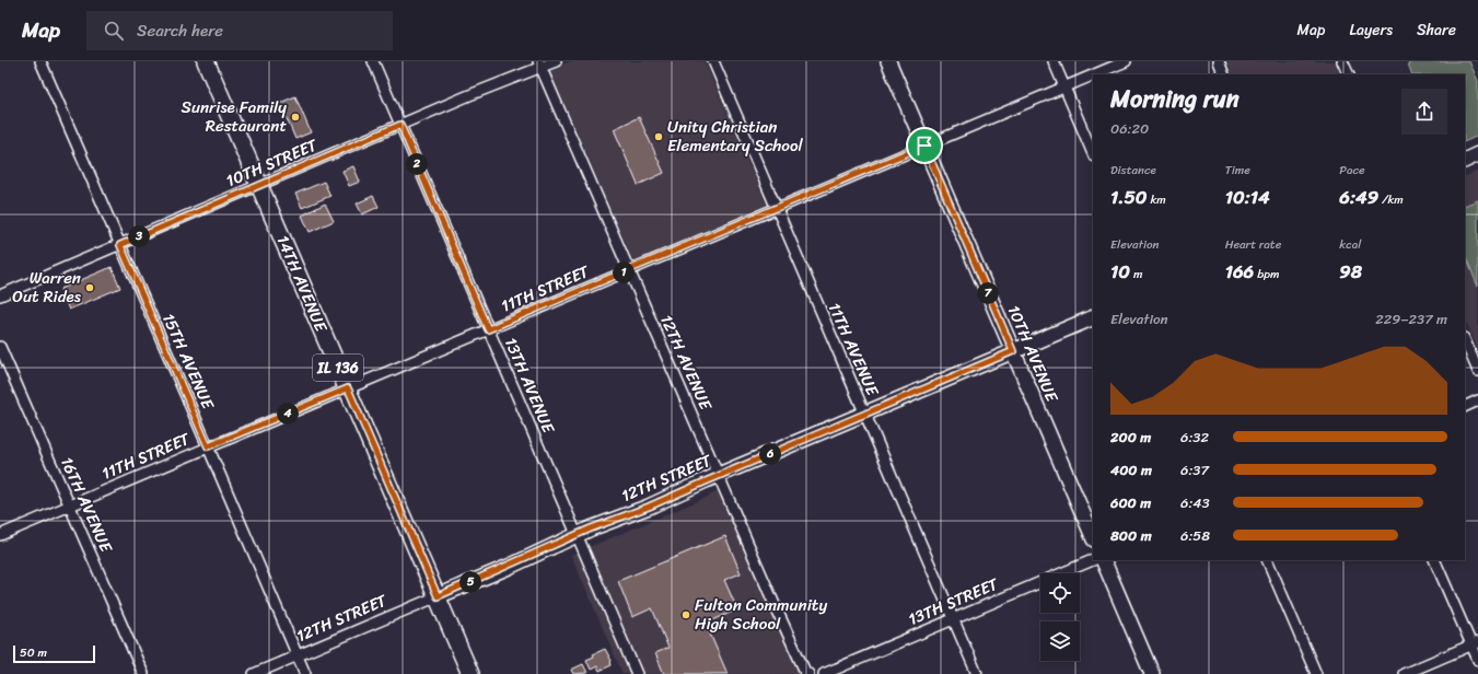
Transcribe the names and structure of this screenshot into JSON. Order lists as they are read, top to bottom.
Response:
{
  "streets": {
    "main road": ["14TH AVENUE", "IL 136"],
    "street": [
      "10TH STREET",
      "11TH STREET",
      "11TH AVENUE",
      "10TH AVENUE",
      "15TH AVENUE",
      "12TH AVENUE",
      "13TH AVENUE",
      "12TH STREET",
      "16TH AVENUE",
      "13TH STREET"
    ]
  },
  "crossings": [
    ["10TH STREET", "14TH AVENUE"],
    ["10TH STREET", "15TH AVENUE"],
    ["10TH STREET", "12TH AVENUE"],
    ["10TH STREET", "13TH AVENUE"],
    ["14TH AVENUE", "11TH STREET"],
    ["14TH AVENUE", "12TH STREET"],
    ["11TH STREET", "11TH AVENUE"],
    ["11TH STREET", "10TH AVENUE"],
    ["11TH STREET", "15TH AVENUE"],
    ["11TH STREET", "12TH AVENUE"],
    ["11TH STREET", "13TH AVENUE"],
    ["11TH STREET", "16TH AVENUE"],
    ["11TH AVENUE", "12TH STREET"],
    ["11TH AVENUE", "13TH STREET"],
    ["10TH AVENUE", "12TH STREET"],
    ["15TH AVENUE", "12TH STREET"],
    ["12TH AVENUE", "12TH STREET"],
    ["13TH AVENUE", "12TH STREET"]
  ],
  "places": [
    "Sunrise Family Restaurant",
    "Unity Christian Elementary School",
    "Warren Out Rides",
    "Fulton Community High School"
  ],
  "scale_bar": "50 m",
  "page": {
    "header": "Map",
    "search": "Search here",
    "nav": ["Map", "Layers", "Share"],
    "heading": ["Morning run", "06:20"],
    "stats": [
      ["Distance", "1.50 km"],
      ["Time", "10:14"],
      ["Pace", "6:49 /km"],
      ["Elevation", "10 m"],
      ["Heart rate", "166 bpm"],
      ["kcal", "98"]
    ],
    "pins": [
      "2",
      "3",
      "1",
      "7",
      "4",
      "6",
      "5"
    ],
    "chart": ["Elevation", "229–237 m"],
    "list": [
      {
        "name": "200 m",
        "note": "6:32"
      },
      {
        "name": "400 m",
        "note": "6:37"
      },
      {
        "name": "600 m",
        "note": "6:43"
      },
      {
        "name": "800 m",
        "note": "6:58"
      }
    ],
    "scale": "50 m"
  }
}
